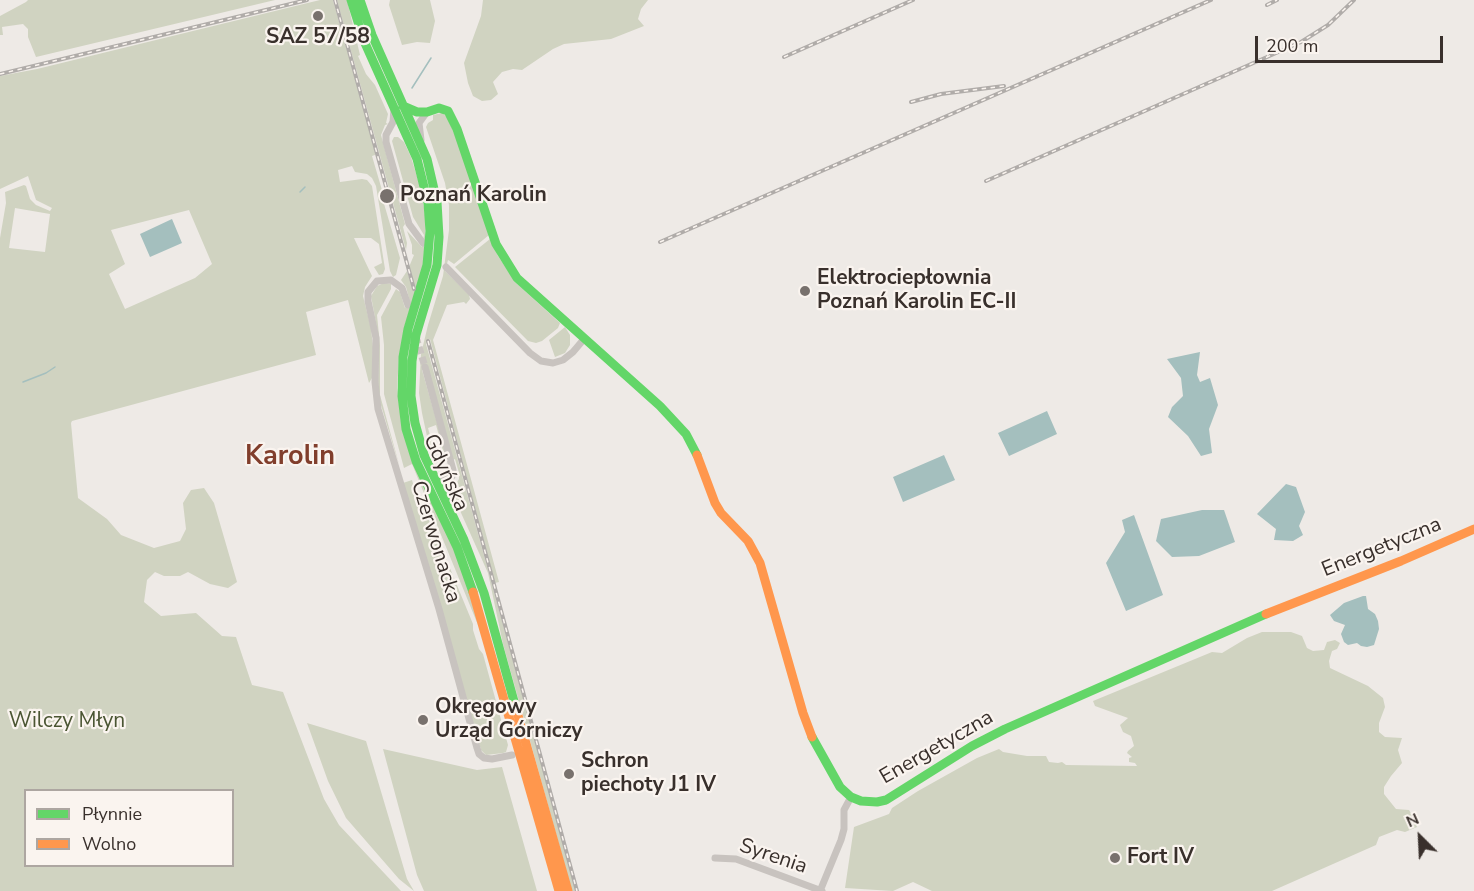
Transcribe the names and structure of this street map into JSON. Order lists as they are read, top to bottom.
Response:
{
  "streets": {
    "main road": ["Gdyńska", "Energetyczna"],
    "street": ["Czerwonacka", "Syrenia"]
  },
  "crossings": [
    ["Gdyńska", "Czerwonacka"]
  ],
  "districts": ["Karolin"],
  "parks": ["Wilczy Młyn"],
  "places": [
    "SAZ 57/58",
    "Poznań Karolin",
    "Elektrociepłownia Poznań Karolin EC-II",
    "Okręgowy Urząd Górniczy",
    "Schron piechoty J1 IV",
    "Fort IV"
  ],
  "legend": ["Płynnie", "Wolno"],
  "scale_bar": "200 m",
  "north": "top left"
}
